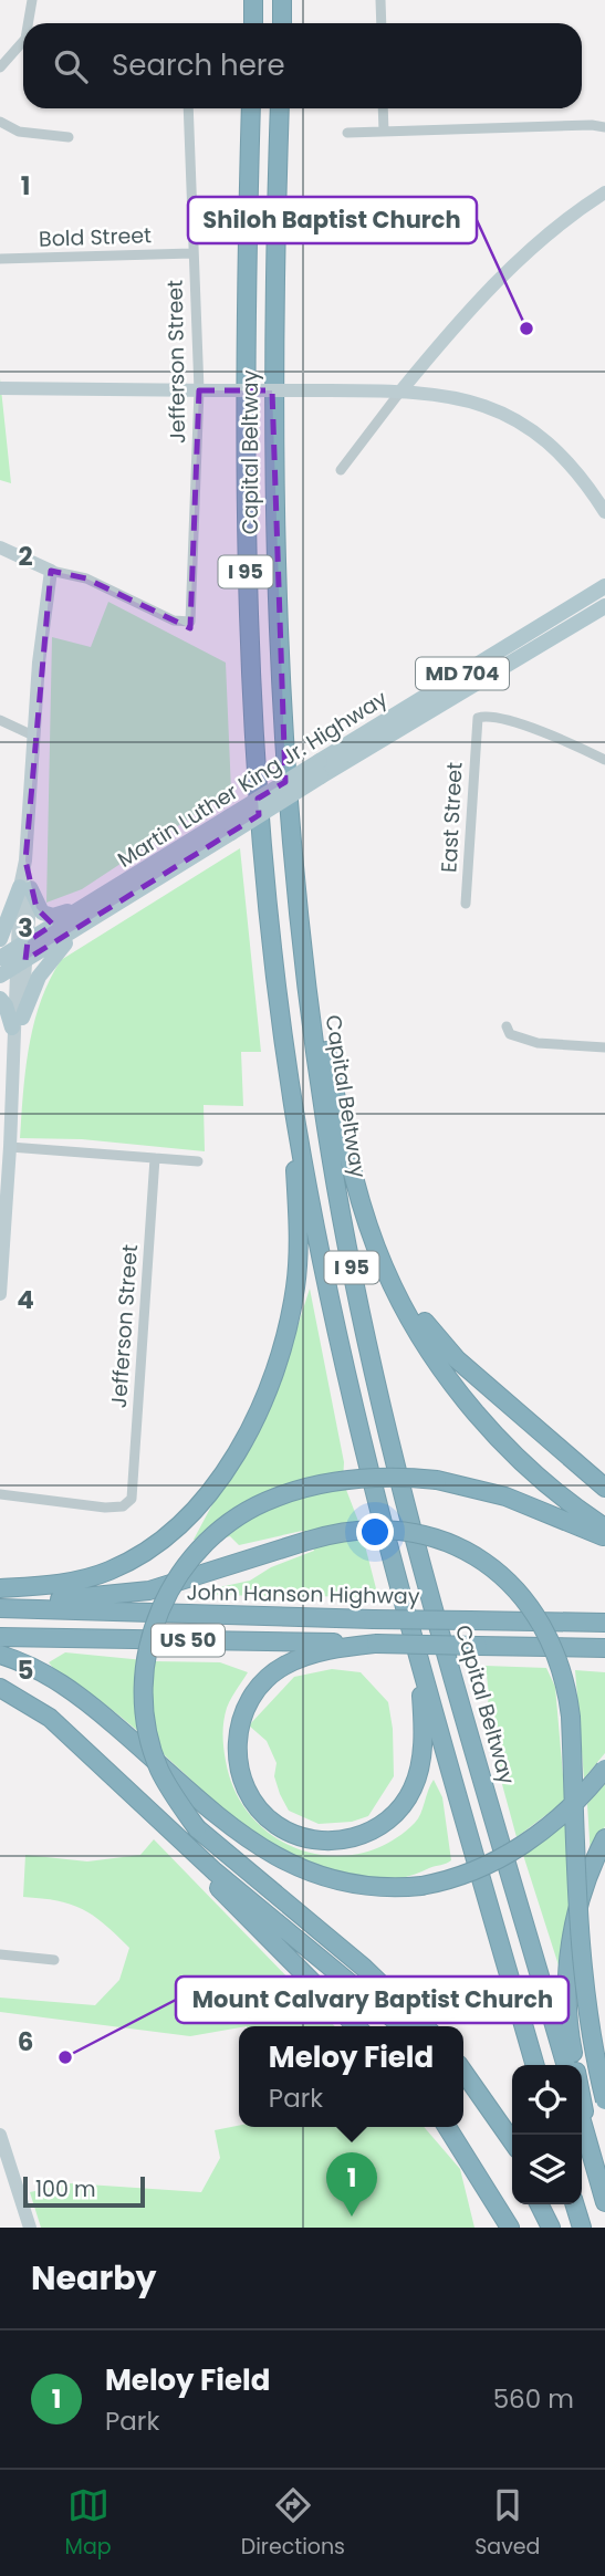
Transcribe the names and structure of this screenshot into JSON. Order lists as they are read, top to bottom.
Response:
{
  "streets": {
    "highway": [
      "Capital Beltway",
      "I 95",
      "John Hanson Highway",
      "US 50"
    ],
    "main road": ["MD 704", "Martin Luther King Jr. Highway"],
    "street": ["Bold Street", "Jefferson Street", "East Street"]
  },
  "crossings": [
    ["Bold Street", "Jefferson Street"]
  ],
  "places": ["Shiloh Baptist Church", "Mount Calvary Baptist Church"],
  "scale_bar": "100 m",
  "page": {
    "search": "Search here",
    "popup": ["Meloy Field", "Park"],
    "pins": "1",
    "scale": "100 m",
    "heading": "Nearby",
    "list": [
      {
        "mark": "1",
        "name": "Meloy Field",
        "note": "Park",
        "value": "560 m"
      }
    ],
    "nav": ["Map", "Directions", "Saved"]
  },
  "grid": {
    "rows": [
      "1",
      "2",
      "3",
      "4",
      "5",
      "6"
    ]
  }
}
